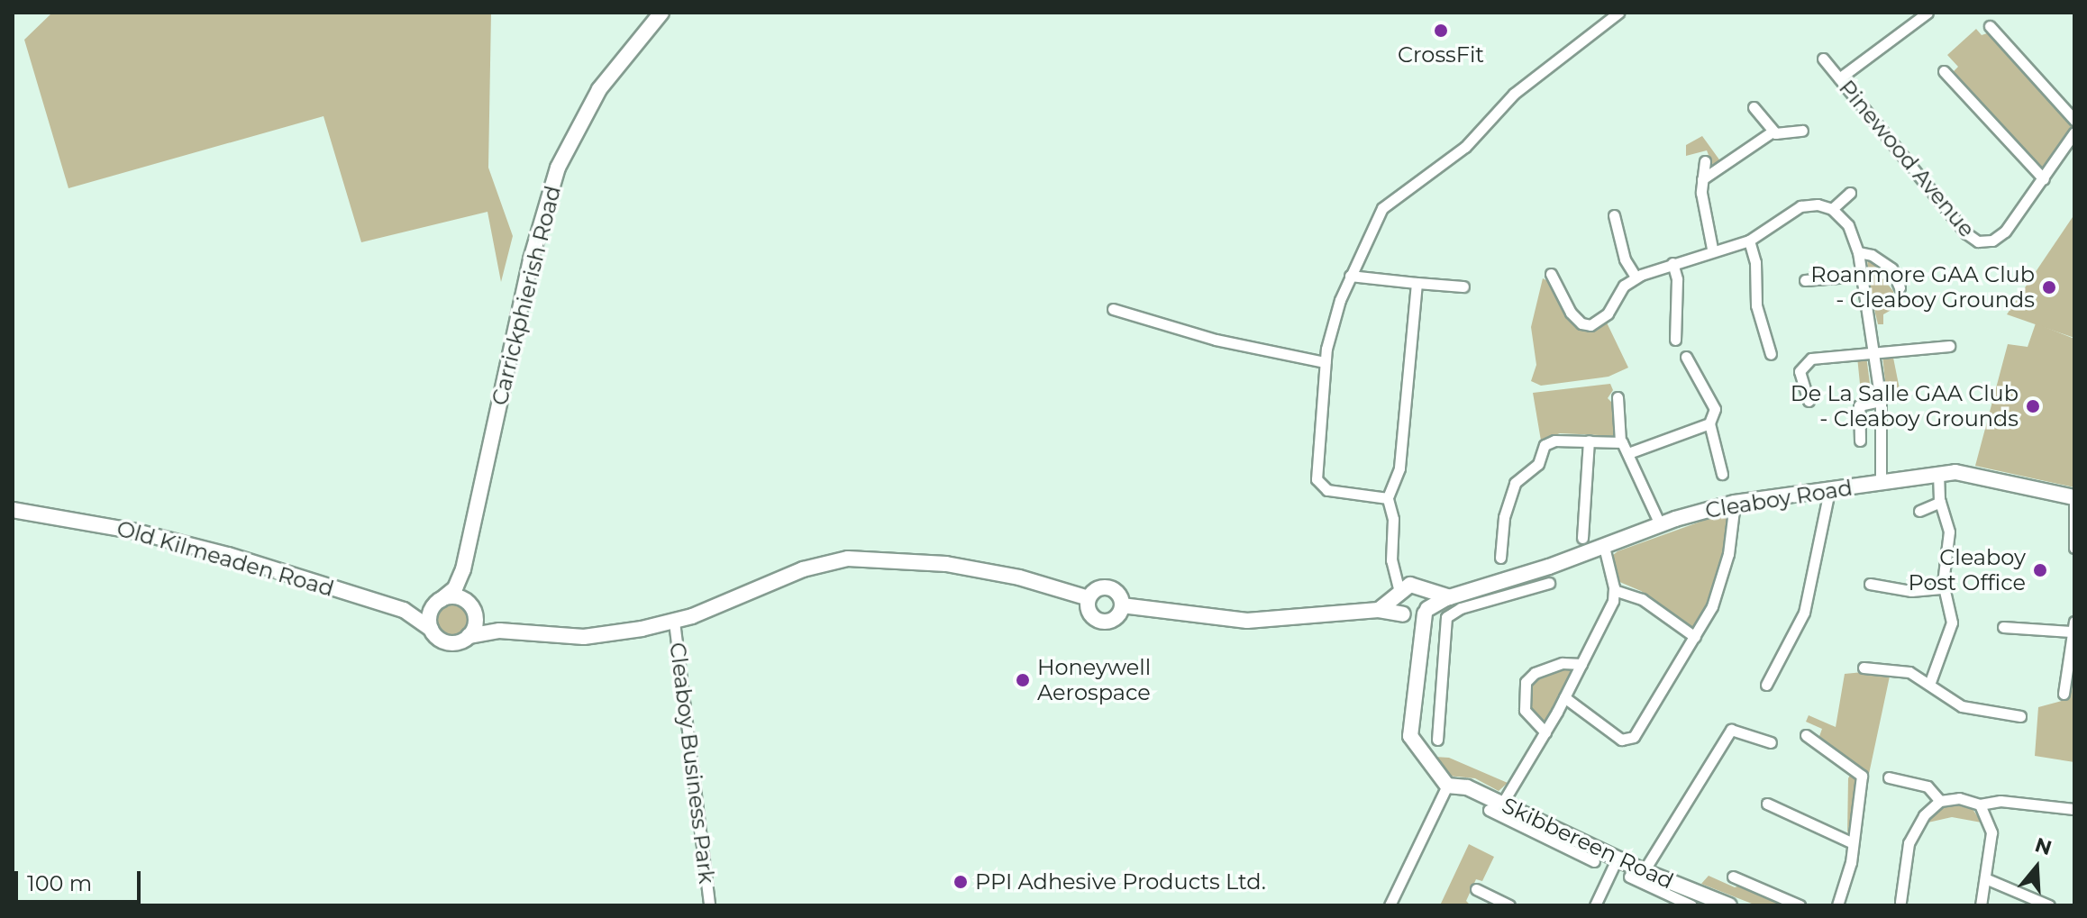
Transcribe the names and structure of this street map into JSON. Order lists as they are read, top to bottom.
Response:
{
  "streets": {
    "street": [
      "Pinewood Avenue",
      "Carrickphierish Road",
      "Cleaboy Road",
      "Old Kilmeaden Road",
      "Cleaboy Business Park",
      "Skibbereen Road"
    ]
  },
  "crossings": [
    ["Carrickphierish Road", "Old Kilmeaden Road"]
  ],
  "places": [
    "CrossFit",
    "Roanmore GAA Club - Cleaboy Grounds",
    "De La Salle GAA Club - Cleaboy Grounds",
    "Cleaboy Post Office",
    "Honeywell Aerospace",
    "PPI Adhesive Products Ltd."
  ],
  "scale_bar": "100 m",
  "north": "top"
}
